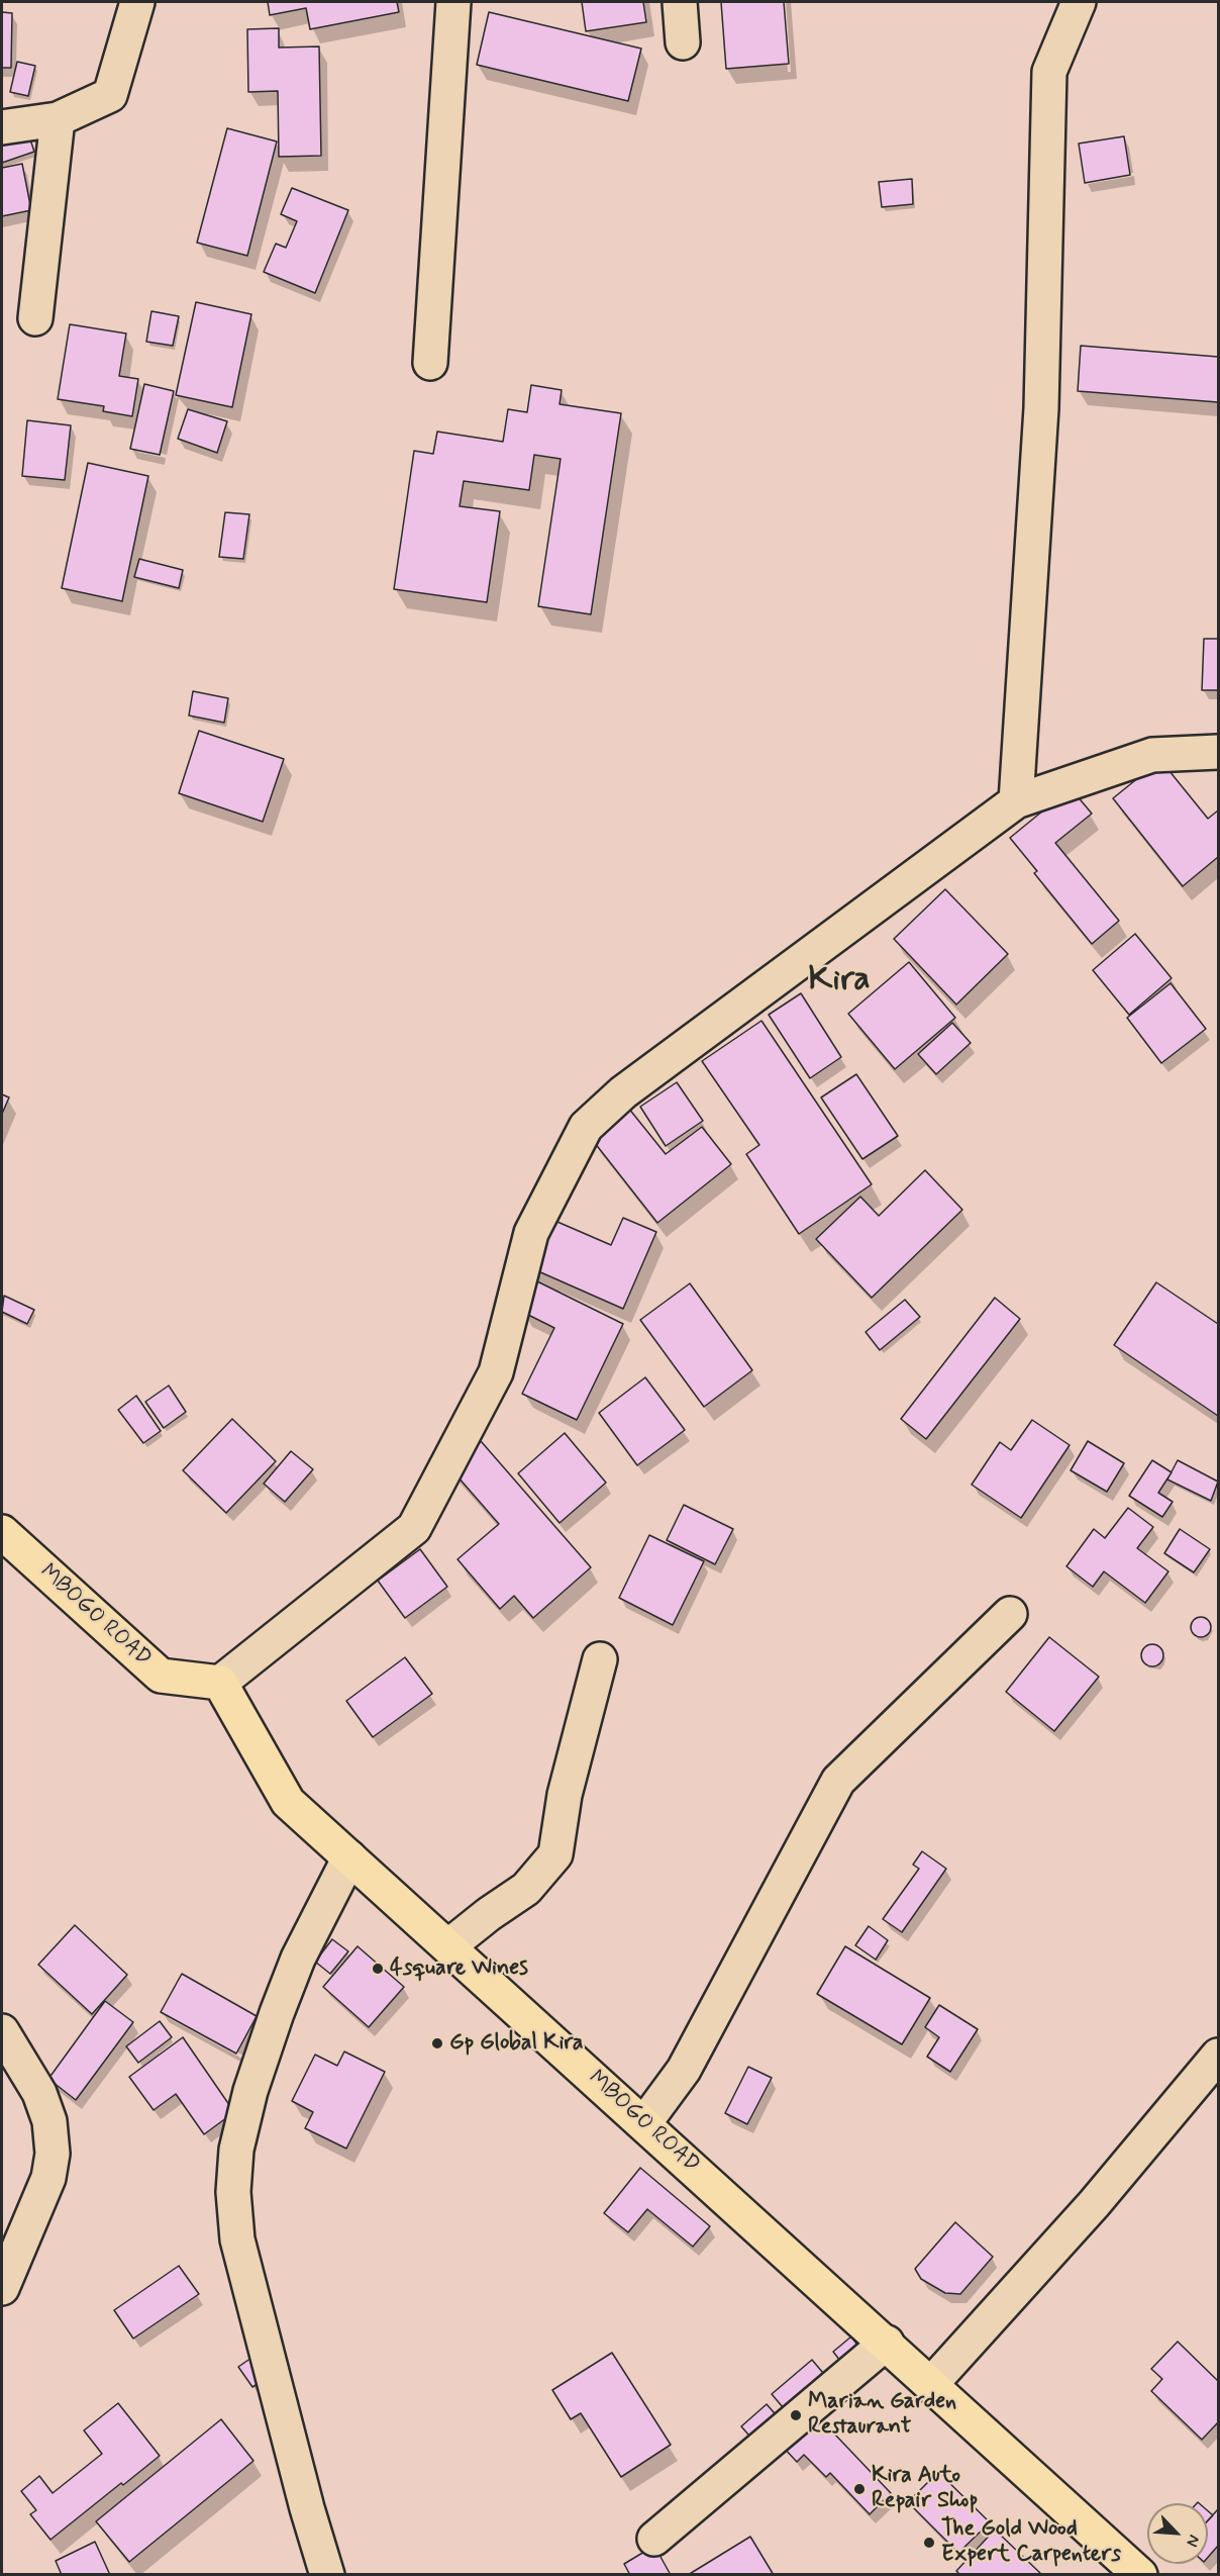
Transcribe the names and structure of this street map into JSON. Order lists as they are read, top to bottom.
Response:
{
  "streets": {
    "main road": ["MBOGO ROAD"]
  },
  "districts": ["Kira"],
  "places": [
    "4square Wines",
    "Gp Global Kira",
    "Marian Garden Restaurant",
    "Kira Auto Repair Shop",
    "The Gold Wood Expert Carpenters"
  ],
  "north": "bottom right"
}
